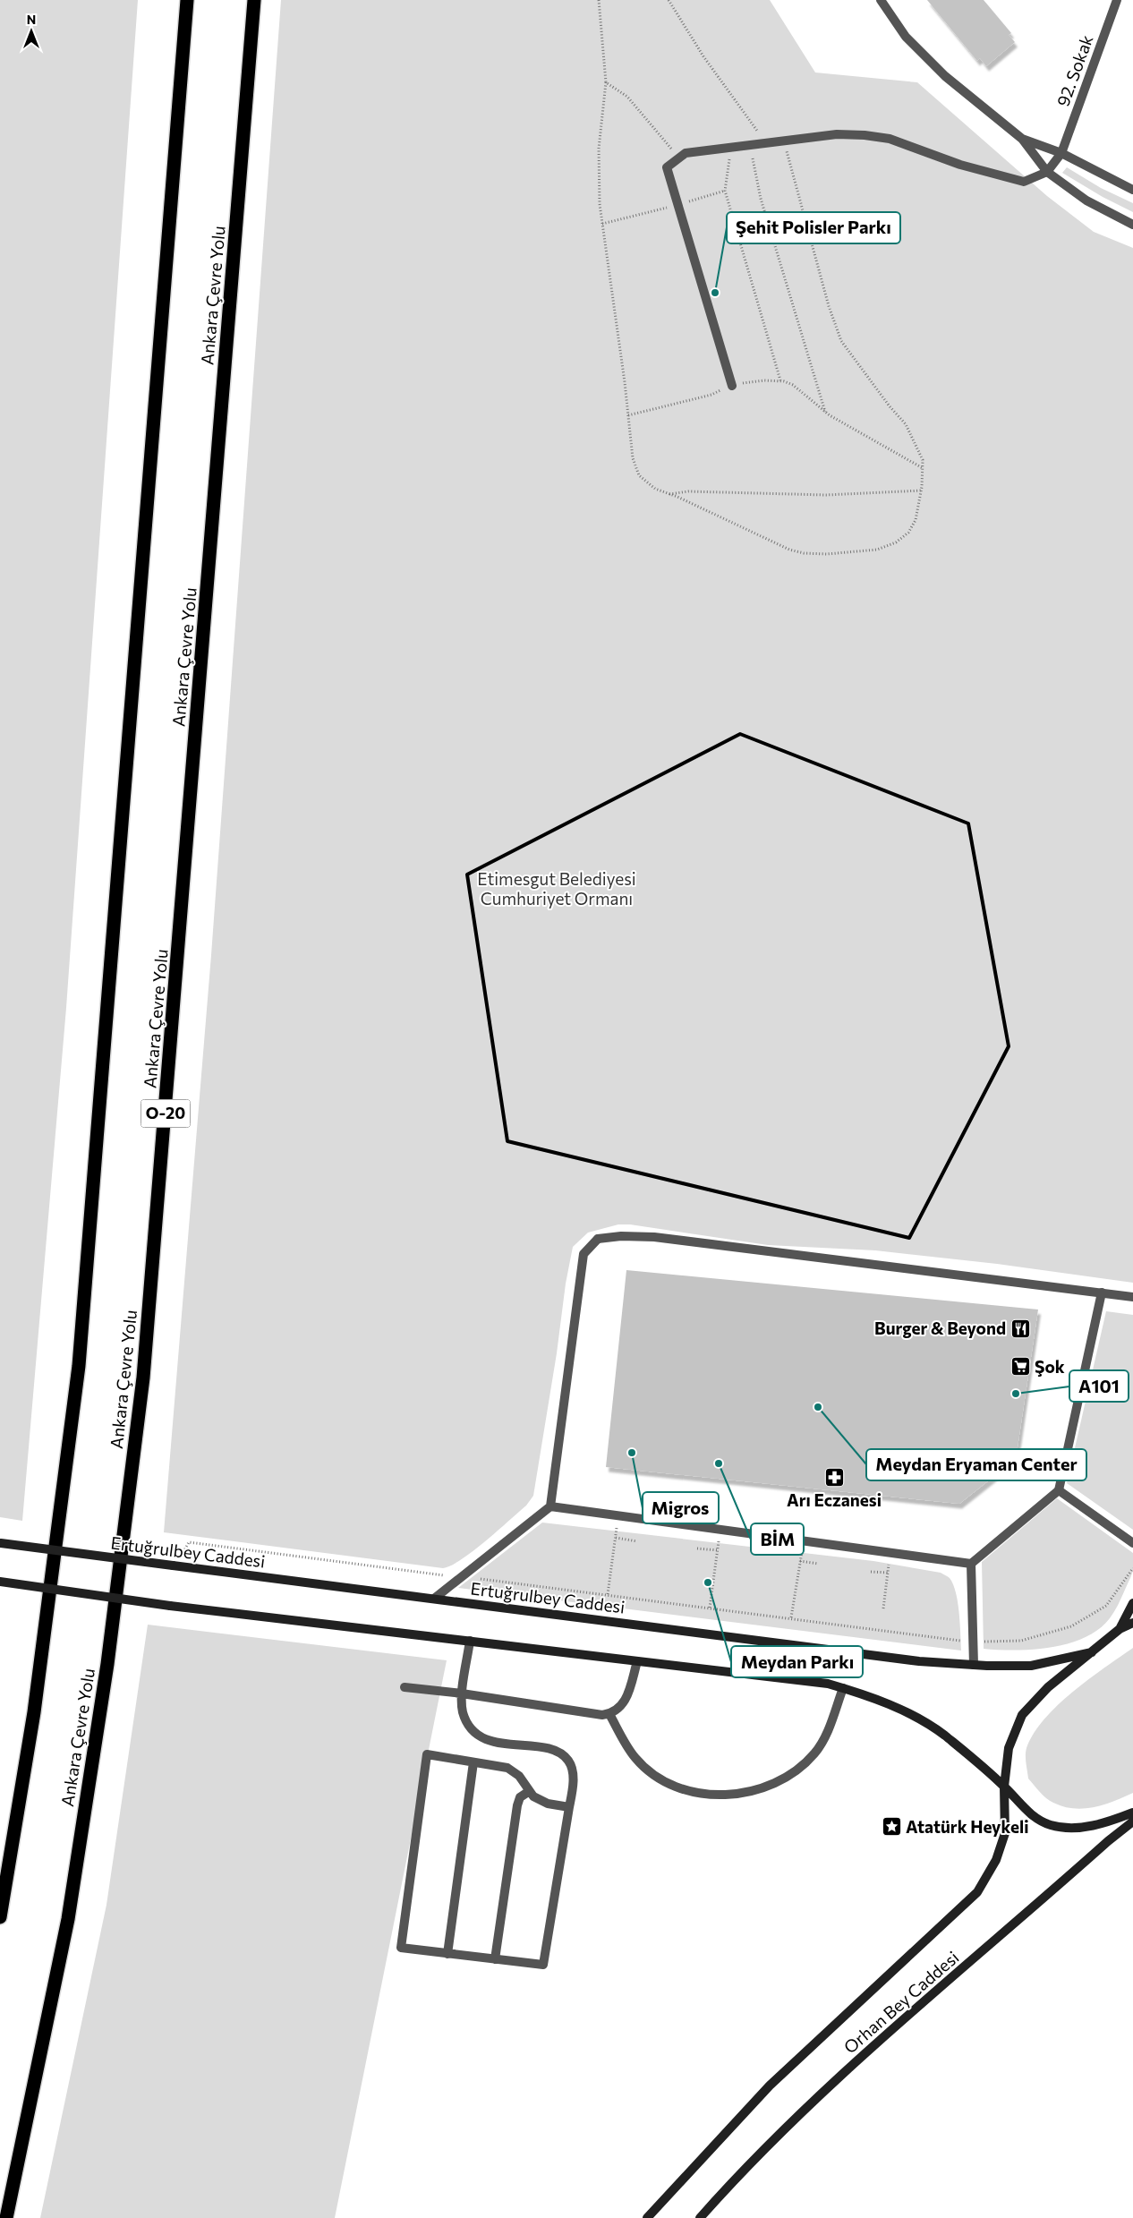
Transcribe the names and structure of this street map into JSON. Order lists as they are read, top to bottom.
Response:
{
  "streets": {
    "highway": ["Ankara Çevre Yolu", "O-20"],
    "main road": ["Ertuğrulbey Caddesi", "Orhan Bey Caddesi"],
    "street": ["92. Sokak"]
  },
  "crossings": [
    ["Ertuğrulbey Caddesi", "Orhan Bey Caddesi"]
  ],
  "parks": ["Etimesgut Belediyesi Cumhuriyet Ormanı"],
  "places": {
    "other": [
      "Şehit Polisler Parkı",
      "A101",
      "Meydan Eryaman Center",
      "Migros",
      "BİM",
      "Meydan Parkı"
    ],
    "restaurant": ["Burger & Beyond"],
    "supermarket": ["Şok"],
    "pharmacy": ["Arı Eczanesi"],
    "place": ["Atatürk Heykeli"]
  },
  "north": "top"
}
